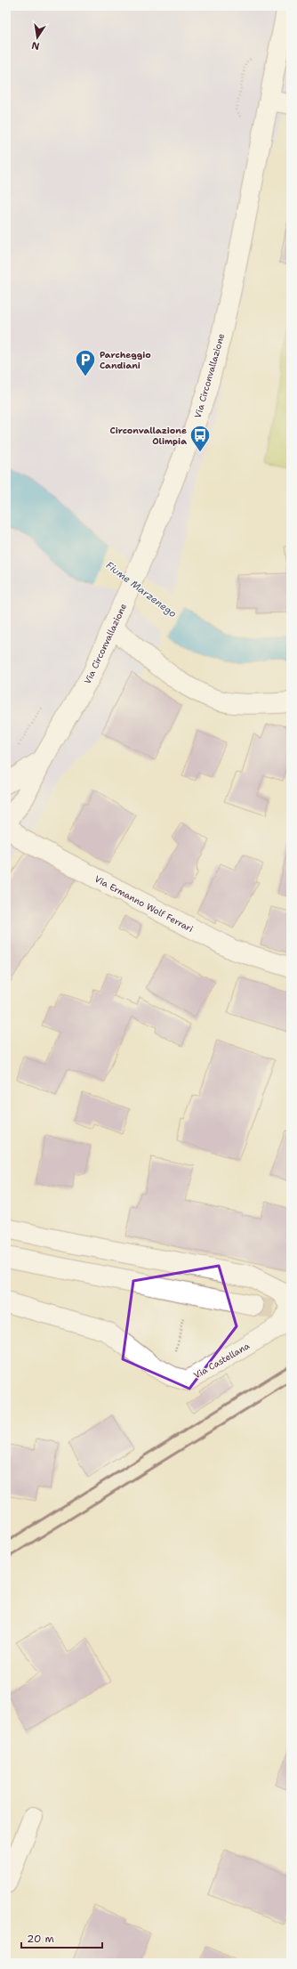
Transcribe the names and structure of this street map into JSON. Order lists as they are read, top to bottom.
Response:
{
  "streets": {
    "street": ["Via Circonvallazione", "Via Ermanno Wolf Ferrari", "Via Castellana"]
  },
  "crossings": [
    ["Via Circonvallazione", "Via Ermanno Wolf Ferrari"]
  ],
  "water": ["Fiume Marzenego"],
  "places": {
    "parking": ["Parcheggio Candiani"],
    "bus stop": ["Circonvallazione Olimpia"]
  },
  "scale_bar": "20 m",
  "north": "bottom"
}
